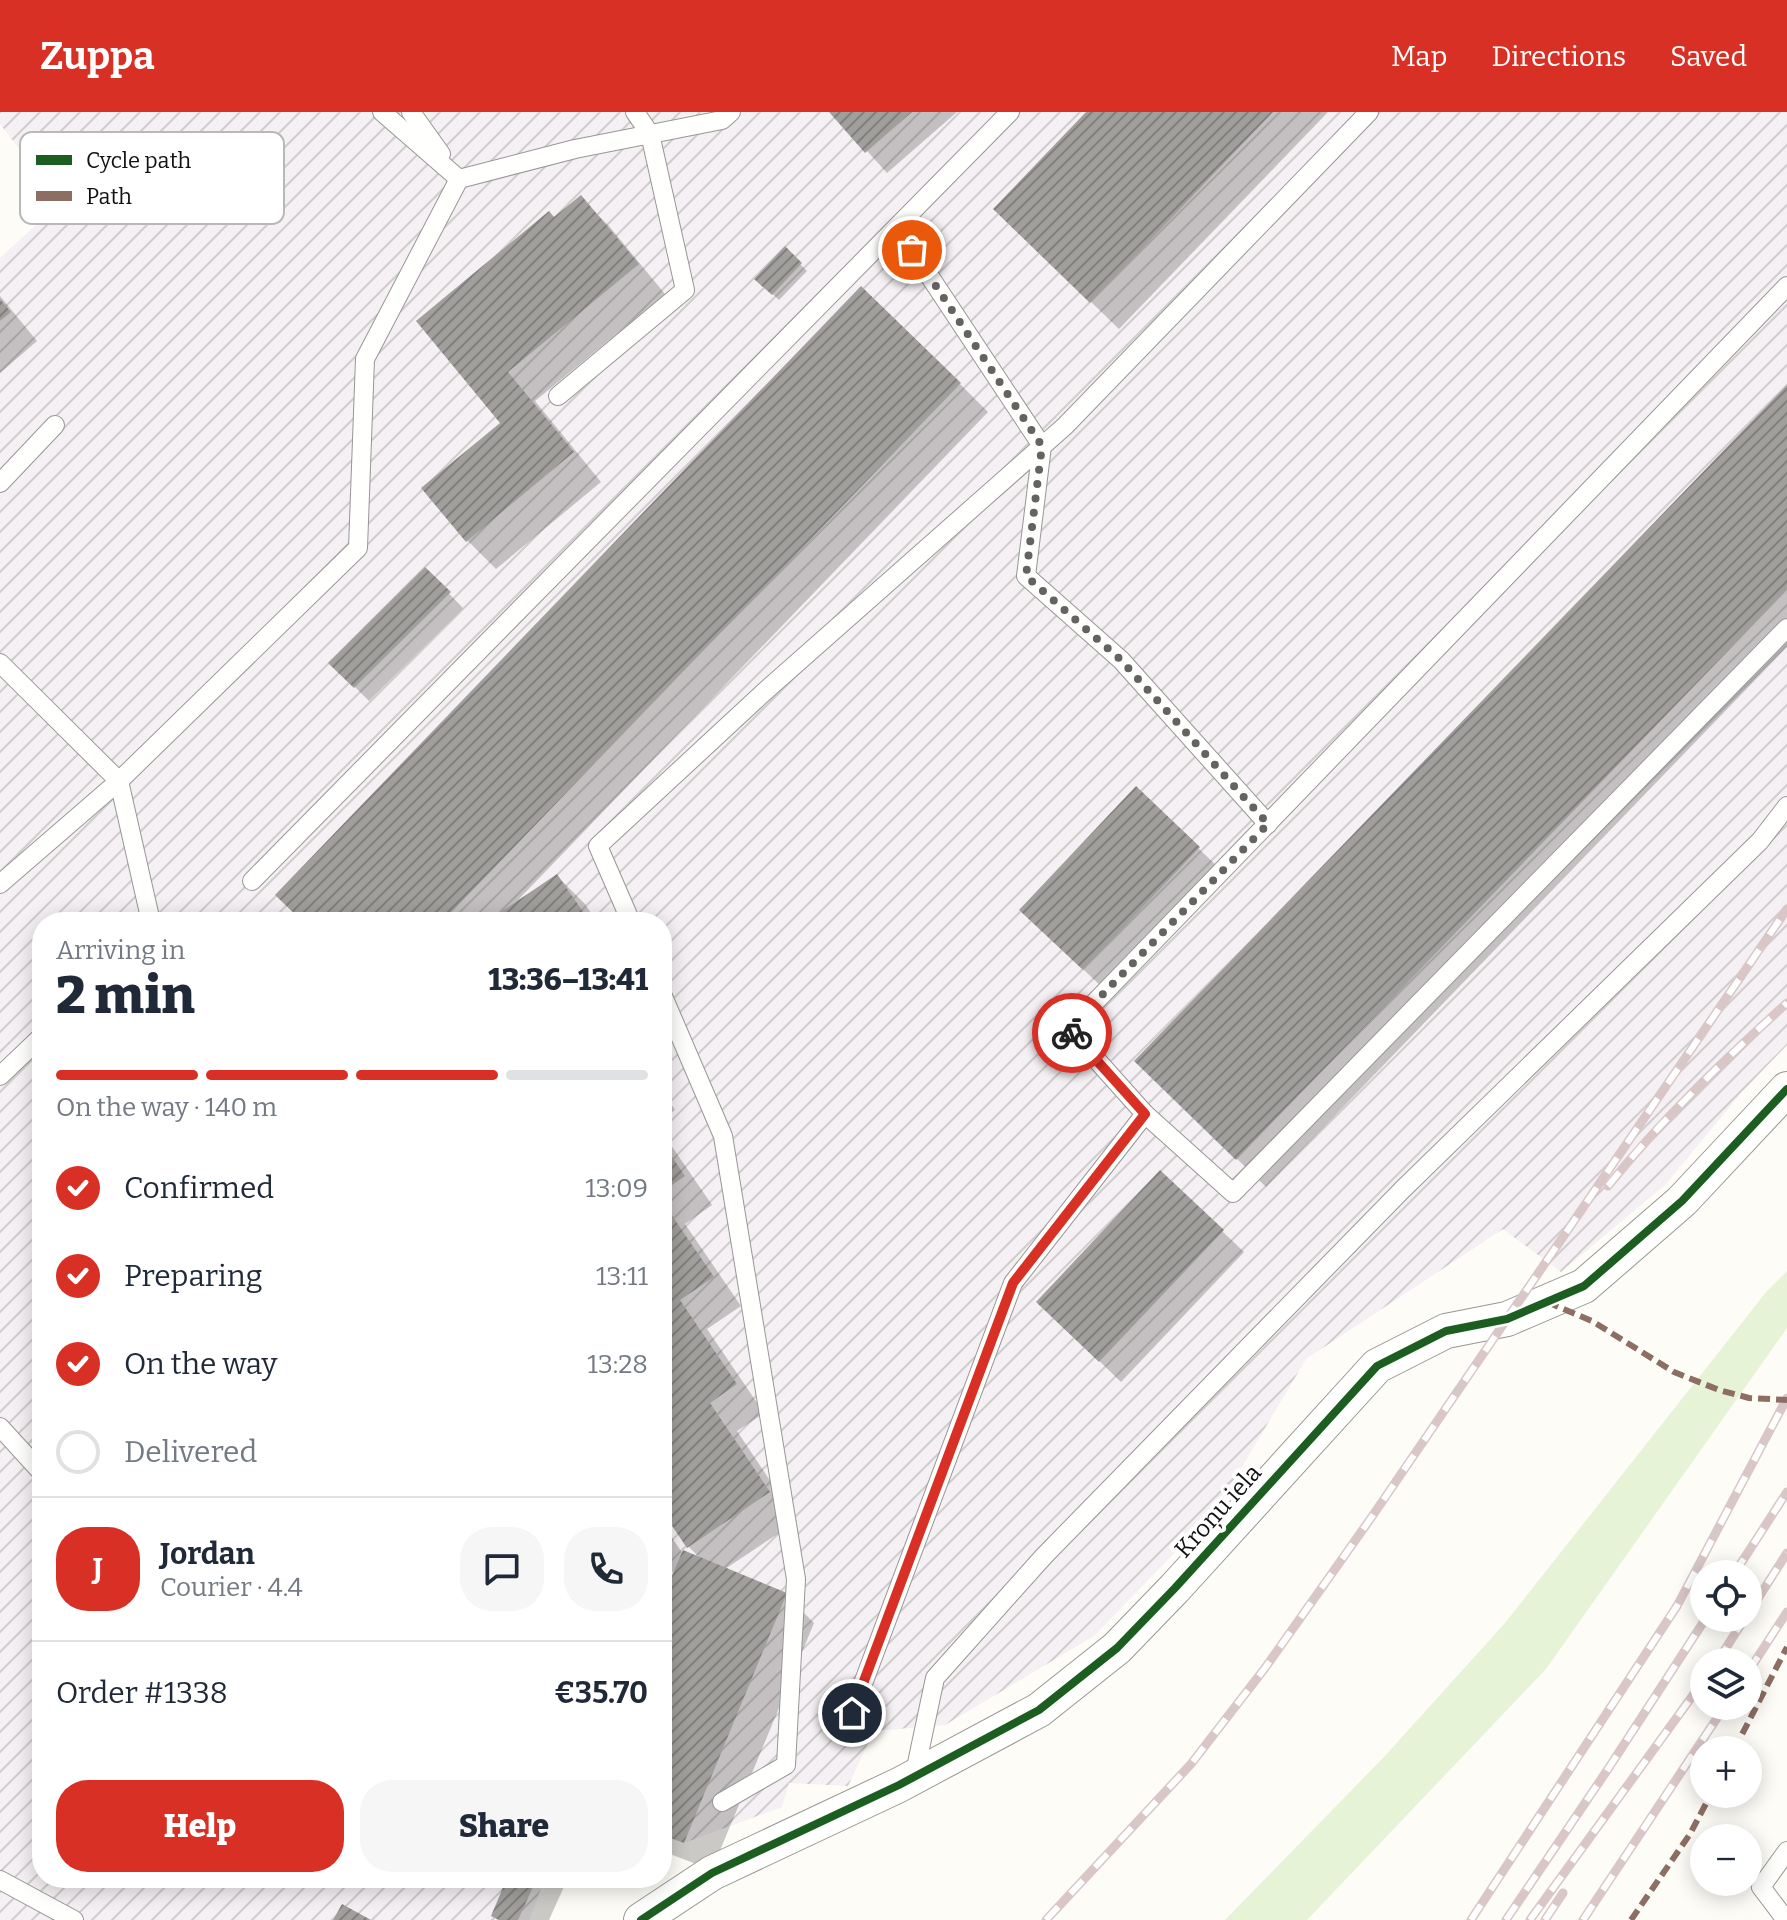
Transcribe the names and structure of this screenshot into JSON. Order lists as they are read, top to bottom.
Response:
{
  "streets": {
    "street": ["Kroņu iela"]
  },
  "legend": ["Cycle path", "Path"],
  "page": {
    "header": "Zuppa",
    "nav": ["Map", "Directions", "Saved"],
    "heading": ["2 min", "Arriving in", "13:36–13:41"],
    "panel": [
      "Jordan",
      "Courier · 4.4",
      "Order #1338",
      "€35.70"
    ],
    "bar": "On the way · 140 m",
    "list": [
      ["Confirmed", "13:09"],
      ["Preparing", "13:11"],
      ["On the way", "13:28"],
      "Delivered"
    ],
    "round": "J",
    "map_buttons": ["+", "−"],
    "buttons": ["Help", "Share"]
  }
}
